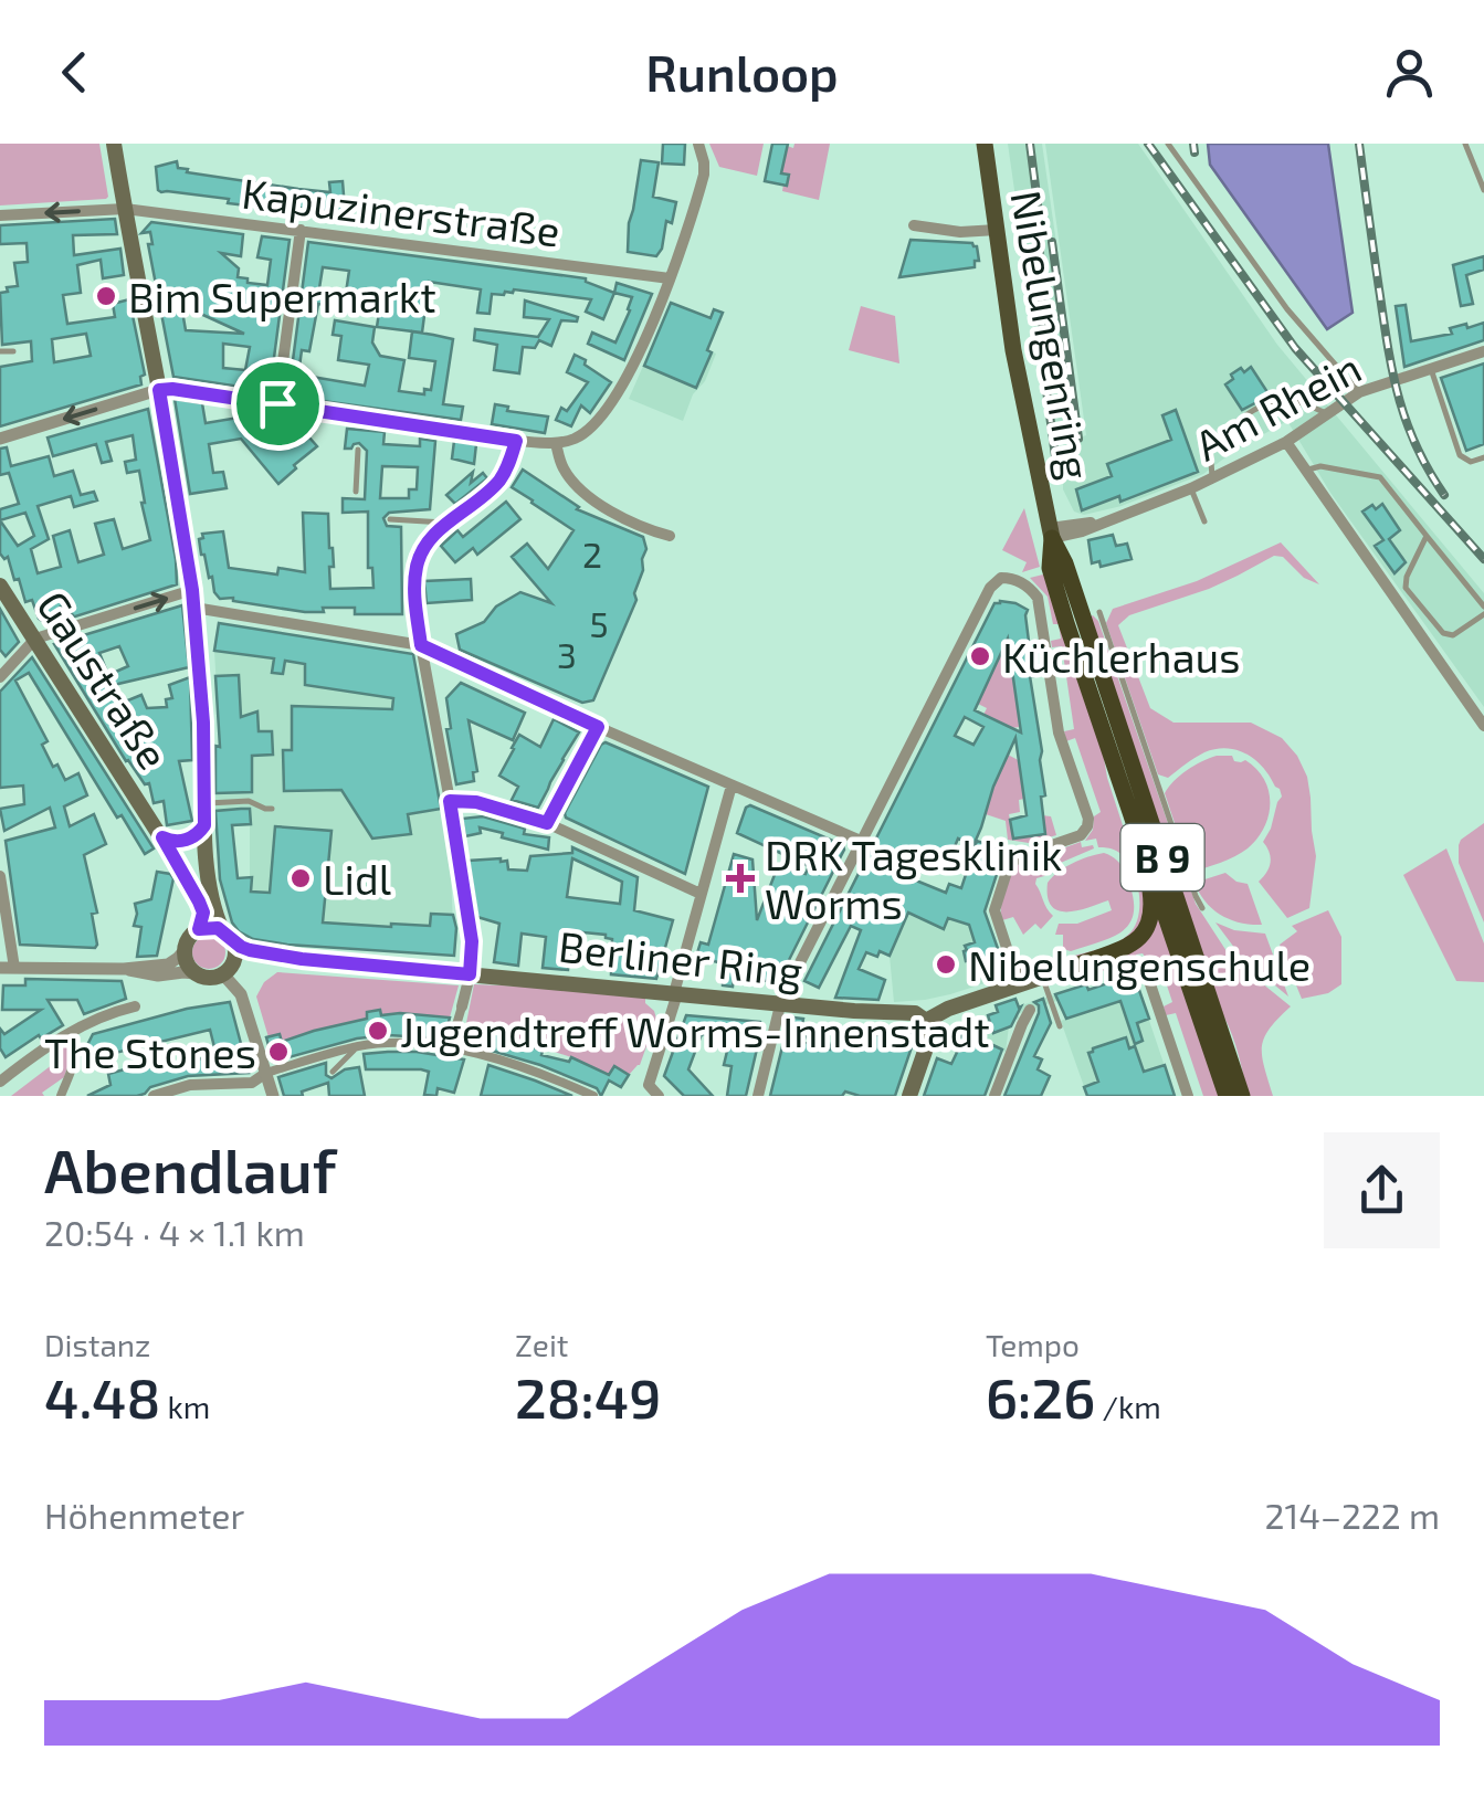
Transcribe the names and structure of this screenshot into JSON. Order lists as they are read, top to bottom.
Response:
{
  "streets": {
    "highway": ["B 9"],
    "main road": ["Nibelungenring", "Gaustraße", "Berliner Ring"],
    "street": ["Kapuzinerstraße", "Am Rhein"]
  },
  "crossings": [
    ["Nibelungenring", "Am Rhein"],
    ["Nibelungenring", "B 9"],
    ["Am Rhein", "B 9"],
    ["Gaustraße", "Berliner Ring"]
  ],
  "places": {
    "other": [
      "Bim Supermarkt",
      "Küchlerhaus",
      "Lidl",
      "Nibelungenschule",
      "Jugendtreff Worms-Innenstadt",
      "The Stones"
    ],
    "health": ["DRK Tagesklinik Worms"]
  },
  "house_numbers": ["2", "5", "3"],
  "page": {
    "header": "Runloop",
    "heading": ["Abendlauf", "20:54 · 4 × 1.1 km"],
    "stats": [
      ["Distanz", "4.48 km"],
      ["Zeit", "28:49"],
      ["Tempo", "6:26 /km"]
    ],
    "chart": ["Höhenmeter", "214–222 m"]
  }
}
